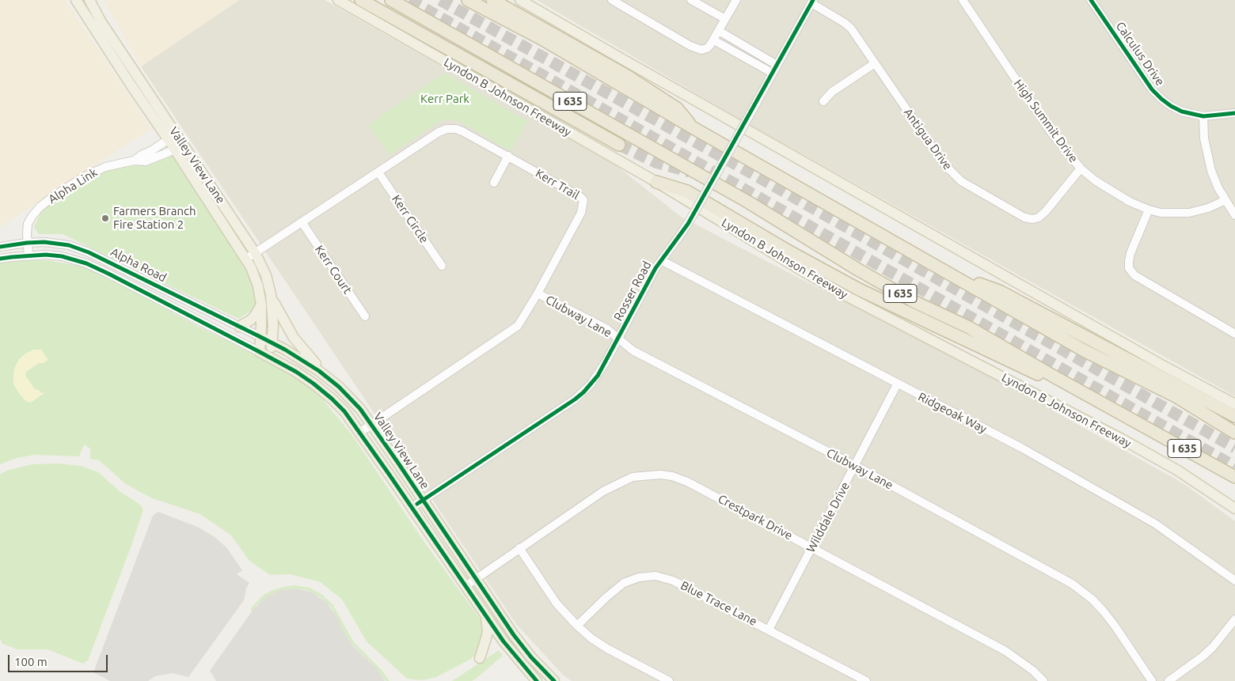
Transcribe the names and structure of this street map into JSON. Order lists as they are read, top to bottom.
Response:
{
  "streets": {
    "highway": ["Lyndon B Johnson Freeway", "I 635"],
    "main road": ["Valley View Lane"],
    "street": [
      "Calculus Drive",
      "High Summit Drive",
      "Antigua Drive",
      "Kerr Trail",
      "Alpha Link",
      "Kerr Circle",
      "Alpha Road",
      "Kerr Court",
      "Rosser Road",
      "Clubway Lane",
      "Ridgeoak Way",
      "Crestpark Drive",
      "Wilddale Drive",
      "Blue Trace Lane"
    ]
  },
  "crossings": [
    ["High Summit Drive", "Antigua Drive"],
    ["Antigua Drive", "Rosser Road"],
    ["Valley View Lane", "Kerr Trail"],
    ["Valley View Lane", "Alpha Link"],
    ["Valley View Lane", "Alpha Road"],
    ["Valley View Lane", "Rosser Road"],
    ["Valley View Lane", "Crestpark Drive"],
    ["Kerr Trail", "Kerr Circle"],
    ["Kerr Trail", "Kerr Court"],
    ["Kerr Trail", "Clubway Lane"],
    ["Alpha Link", "Alpha Road"],
    ["Rosser Road", "Clubway Lane"],
    ["Rosser Road", "Ridgeoak Way"],
    ["Clubway Lane", "Wilddale Drive"],
    ["Ridgeoak Way", "Wilddale Drive"],
    ["Crestpark Drive", "Wilddale Drive"],
    ["Wilddale Drive", "Blue Trace Lane"]
  ],
  "parks": ["Kerr Park"],
  "places": ["Farmers Branch Fire Station 2"],
  "scale_bar": "100 m"
}
